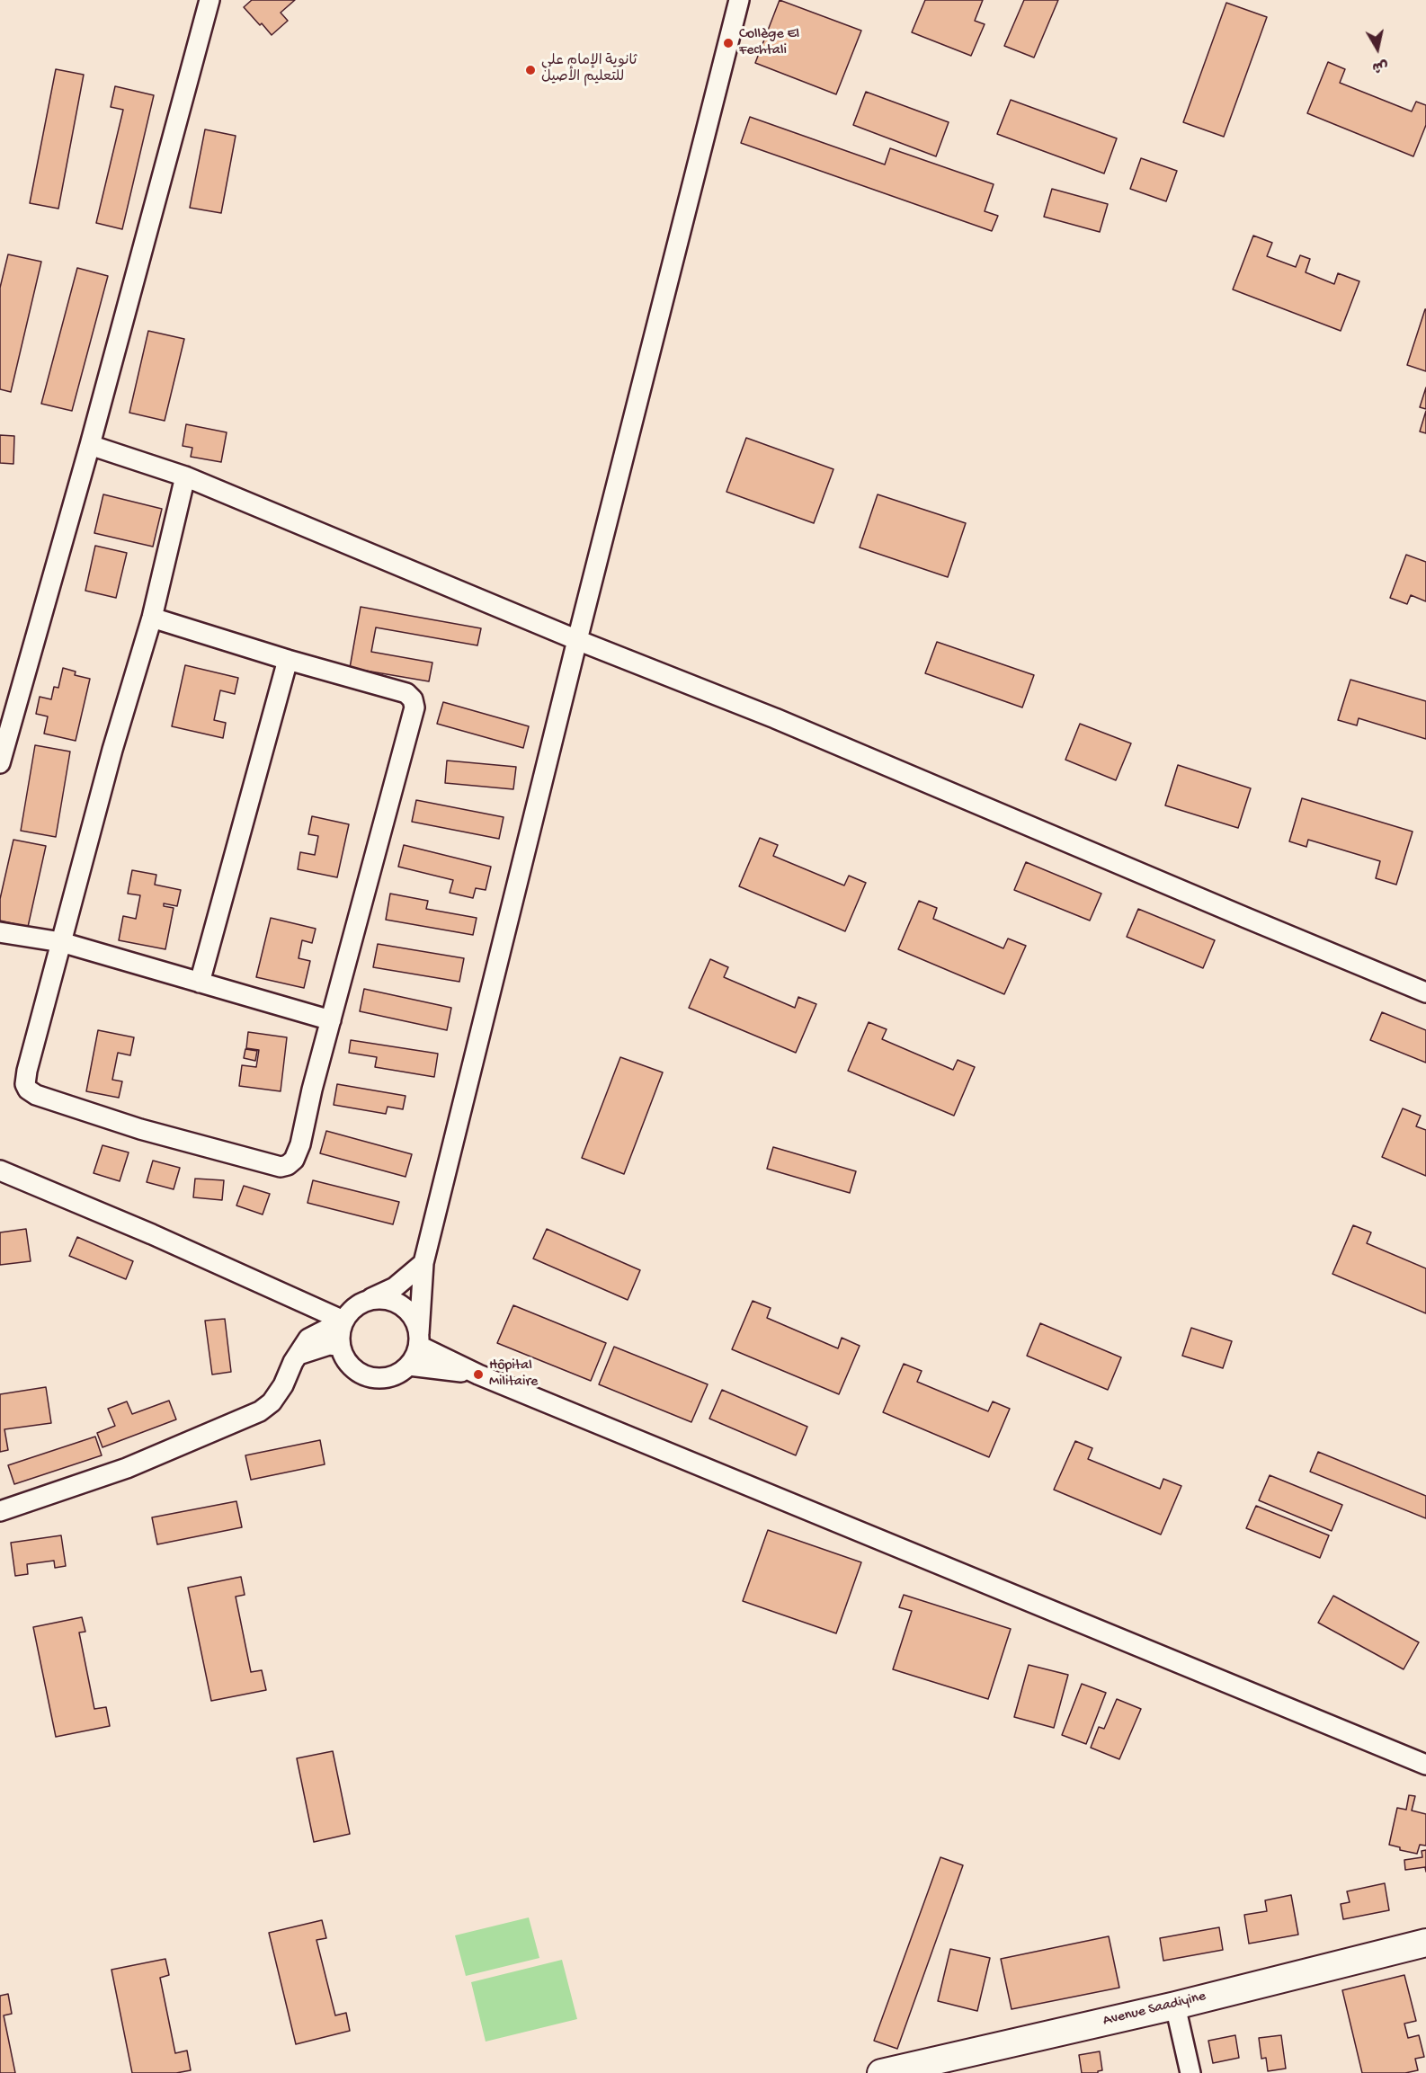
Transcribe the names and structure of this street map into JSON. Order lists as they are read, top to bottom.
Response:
{
  "streets": {
    "main road": ["Avenue Saadiyine"]
  },
  "places": ["Collège El Fechtali", "ثانوية الإمام علي للتعليم الأصيل", "Hôpital Militaire"],
  "north": "bottom"
}
